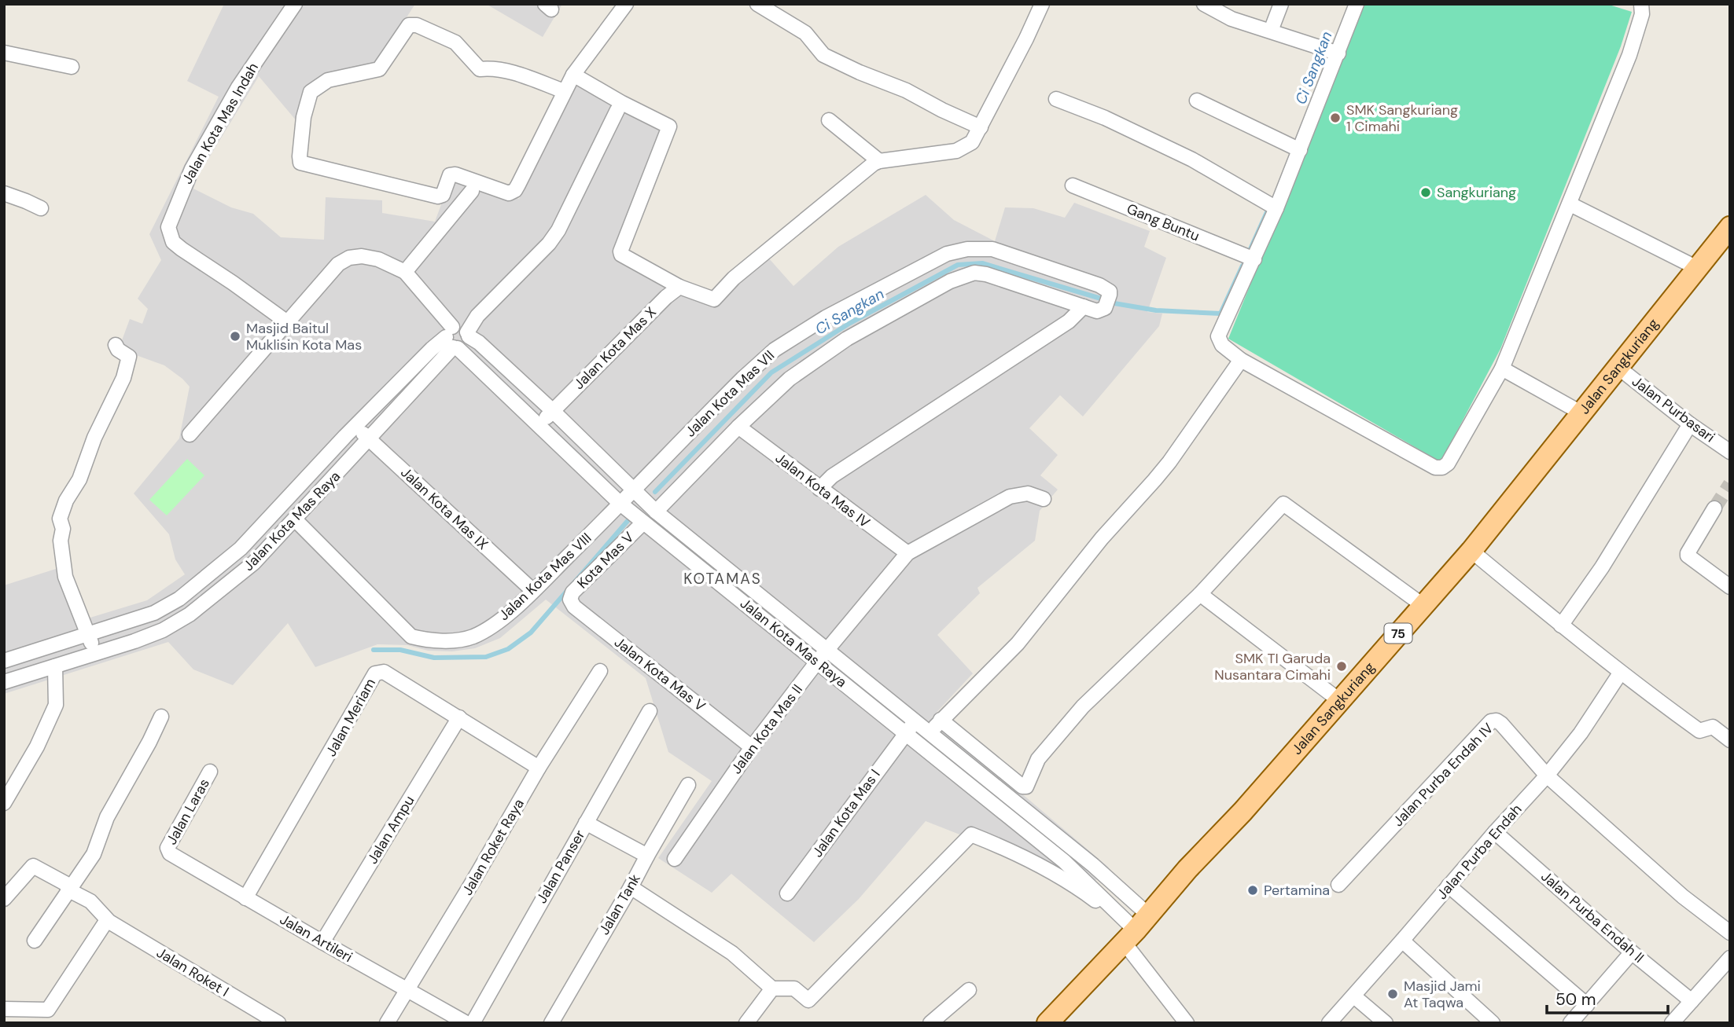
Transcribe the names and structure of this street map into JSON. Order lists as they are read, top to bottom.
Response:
{
  "streets": {
    "main road": ["Jalan Sangkuriang", "75"],
    "street": [
      "Jalan Kota Mas Indah",
      "Gang Buntu",
      "Jalan Kota Mas X",
      "Jalan Kota Mas VII",
      "Jalan Purbasari",
      "Jalan Kota Mas IV",
      "Jalan Kota Mas IX",
      "Jalan Kota Mas Raya",
      "Kota Mas V",
      "Jalan Kota Mas VIII",
      "Jalan Kota Mas V",
      "Jalan Meriam",
      "Jalan Kota Mas II",
      "Jalan Purba Endah IV",
      "Jalan Laras",
      "Jalan Kota Mas I",
      "Jalan Ampu",
      "Jalan Roket Raya",
      "Jalan Purba Endah",
      "Jalan Panser",
      "Jalan Tank",
      "Jalan Purba Endah II",
      "Jalan Artileri",
      "Jalan Roket I"
    ]
  },
  "crossings": [
    ["Jalan Kota Mas X", "Jalan Kota Mas Raya"],
    ["Jalan Sangkuriang", "Jalan Purbasari"],
    ["Jalan Sangkuriang", "Jalan Kota Mas Raya"],
    ["Jalan Kota Mas VII", "Jalan Kota Mas Raya"],
    ["Jalan Kota Mas VII", "Jalan Kota Mas VIII"],
    ["Jalan Kota Mas IV", "Jalan Kota Mas II"],
    ["Jalan Kota Mas IX", "Jalan Kota Mas Raya"],
    ["Jalan Kota Mas IX", "Jalan Kota Mas VIII"],
    ["Jalan Kota Mas Raya", "Kota Mas V"],
    ["Jalan Kota Mas Raya", "Jalan Kota Mas VIII"],
    ["Jalan Kota Mas Raya", "Jalan Kota Mas II"],
    ["Jalan Kota Mas Raya", "Jalan Kota Mas I"],
    ["Kota Mas V", "Jalan Kota Mas V"],
    ["Jalan Kota Mas V", "Jalan Kota Mas II"],
    ["Jalan Meriam", "Jalan Ampu"],
    ["Jalan Meriam", "Jalan Roket Raya"],
    ["Jalan Meriam", "Jalan Artileri"],
    ["Jalan Purba Endah IV", "Jalan Purba Endah"],
    ["Jalan Laras", "Jalan Artileri"],
    ["Jalan Ampu", "Jalan Artileri"],
    ["Jalan Roket Raya", "Jalan Artileri"],
    ["Jalan Purba Endah", "Jalan Purba Endah II"]
  ],
  "districts": ["KOTAMAS"],
  "water": ["Ci Sangkan"],
  "places": [
    "SMK Sangkuriang 1 Cimahi",
    "Sangkuriang",
    "Masjid Baitul Muklisin Kota Mas",
    "SMK TI Garuda Nusantara Cimahi",
    "Pertamina",
    "Masjid Jami At Taqwa"
  ],
  "scale_bar": "50 m"
}
